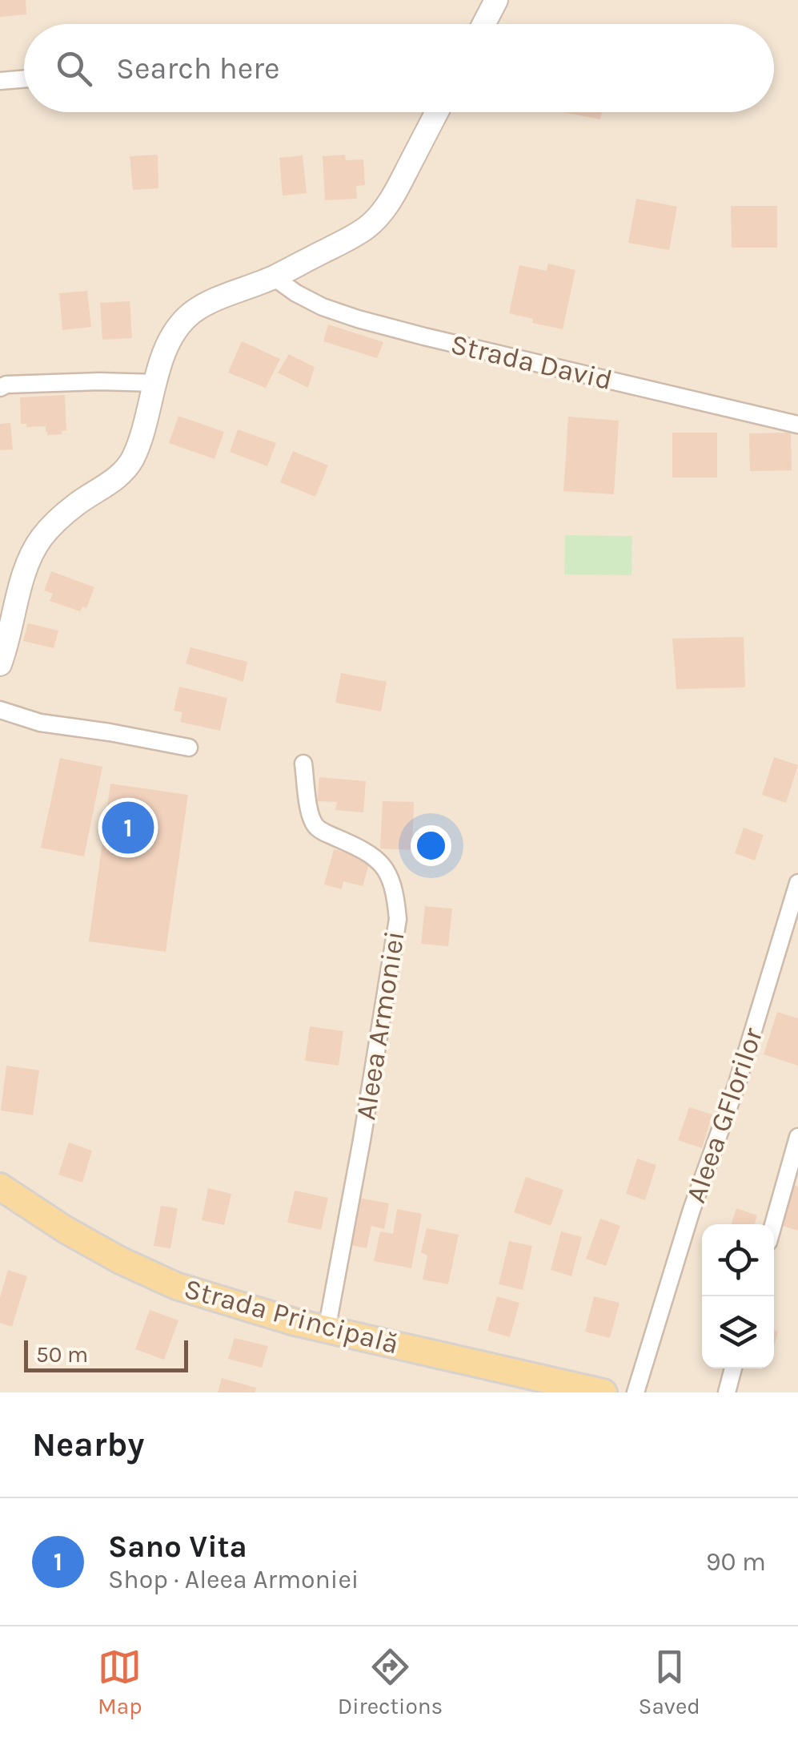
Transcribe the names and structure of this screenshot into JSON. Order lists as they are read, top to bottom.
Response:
{
  "streets": {
    "main road": ["Strada Principală"],
    "street": ["Strada David", "Aleea Armoniei", "Aleea GFlorilor"]
  },
  "crossings": [
    ["Aleea Armoniei", "Strada Principală"]
  ],
  "scale_bar": "50 m",
  "page": {
    "search": "Search here",
    "pins": "1",
    "scale": "50 m",
    "heading": "Nearby",
    "list": [
      {
        "mark": "1",
        "name": "Sano Vita",
        "note": "Shop · Aleea Armoniei",
        "value": "90 m"
      }
    ],
    "nav": ["Map", "Directions", "Saved"]
  }
}
